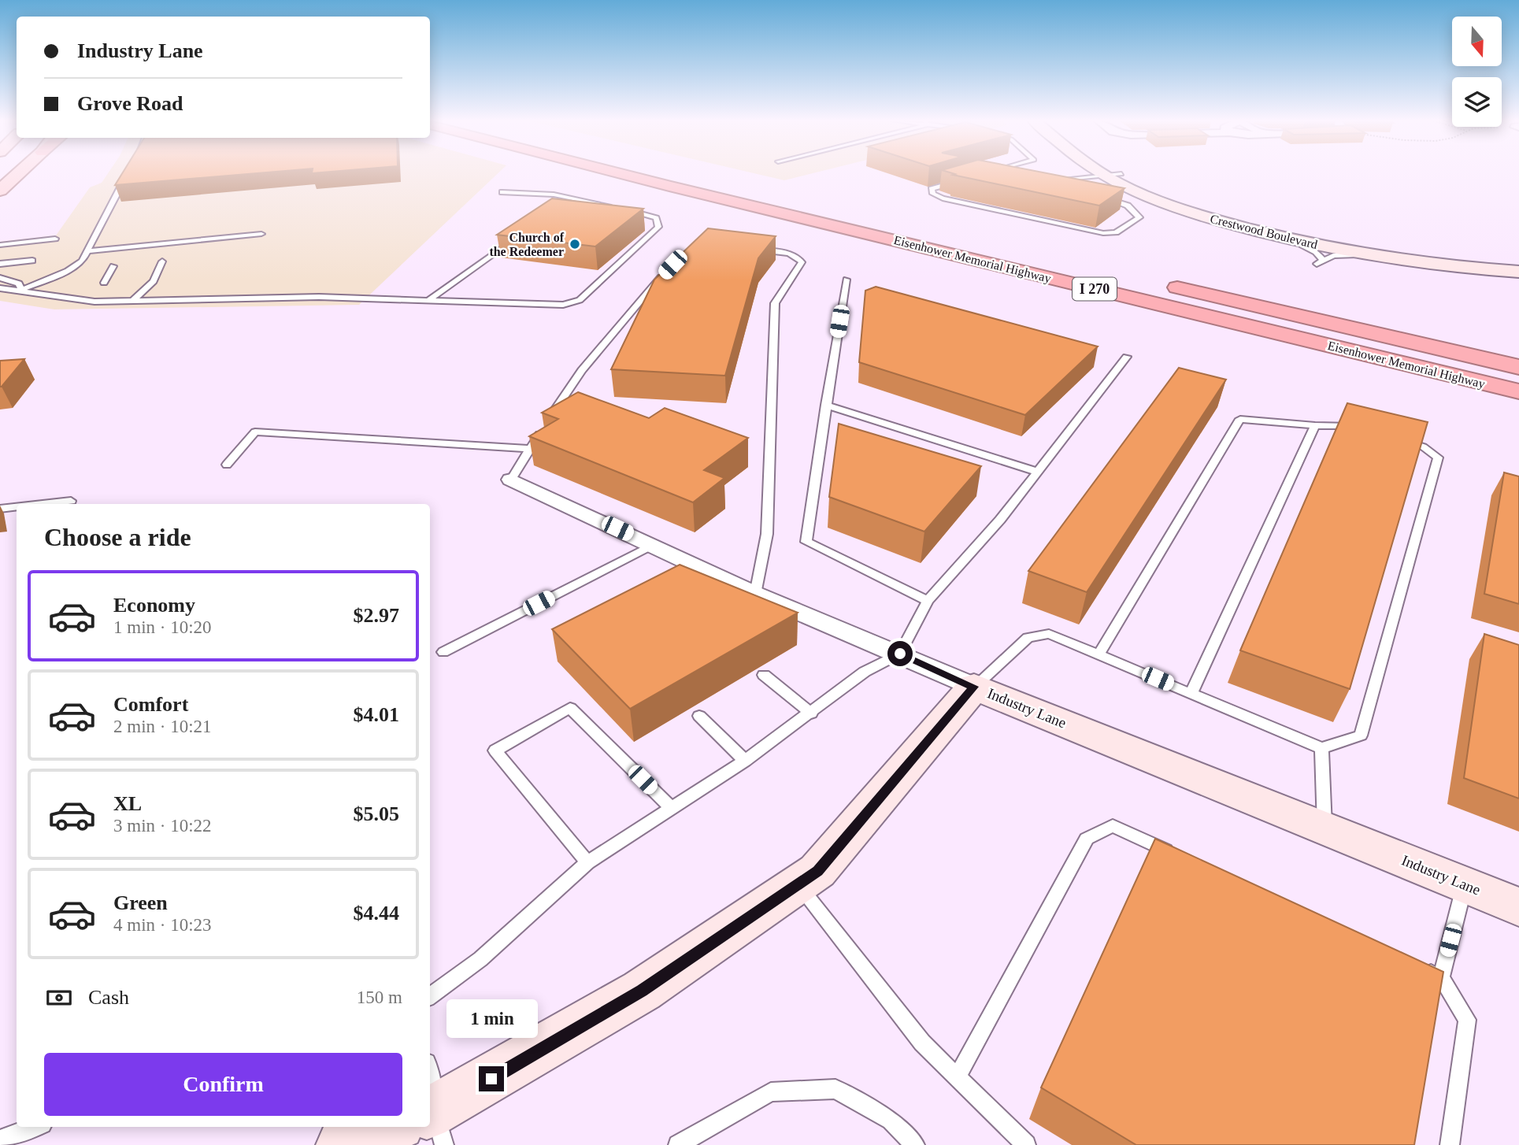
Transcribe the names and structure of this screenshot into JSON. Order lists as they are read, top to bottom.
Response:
{
  "streets": {
    "highway": ["Eisenhower Memorial Highway", "I 270"],
    "main road": ["Crestwood Boulevard", "Industry Lane"]
  },
  "places": ["Church of the Redeemer"],
  "north": "bottom",
  "page": {
    "banner": ["Industry Lane", "Grove Road"],
    "heading": "Choose a ride",
    "list": [
      {
        "name": "Economy",
        "note": "1 min · 10:20",
        "value": "$2.97"
      },
      {
        "name": "Comfort",
        "note": "2 min · 10:21",
        "value": "$4.01"
      },
      {
        "name": "XL",
        "note": "3 min · 10:22",
        "value": "$5.05"
      },
      {
        "name": "Green",
        "note": "4 min · 10:23",
        "value": "$4.44"
      }
    ],
    "pay": ["Cash", "150 m"],
    "bubble": "1 min",
    "buttons": "Confirm"
  }
}
